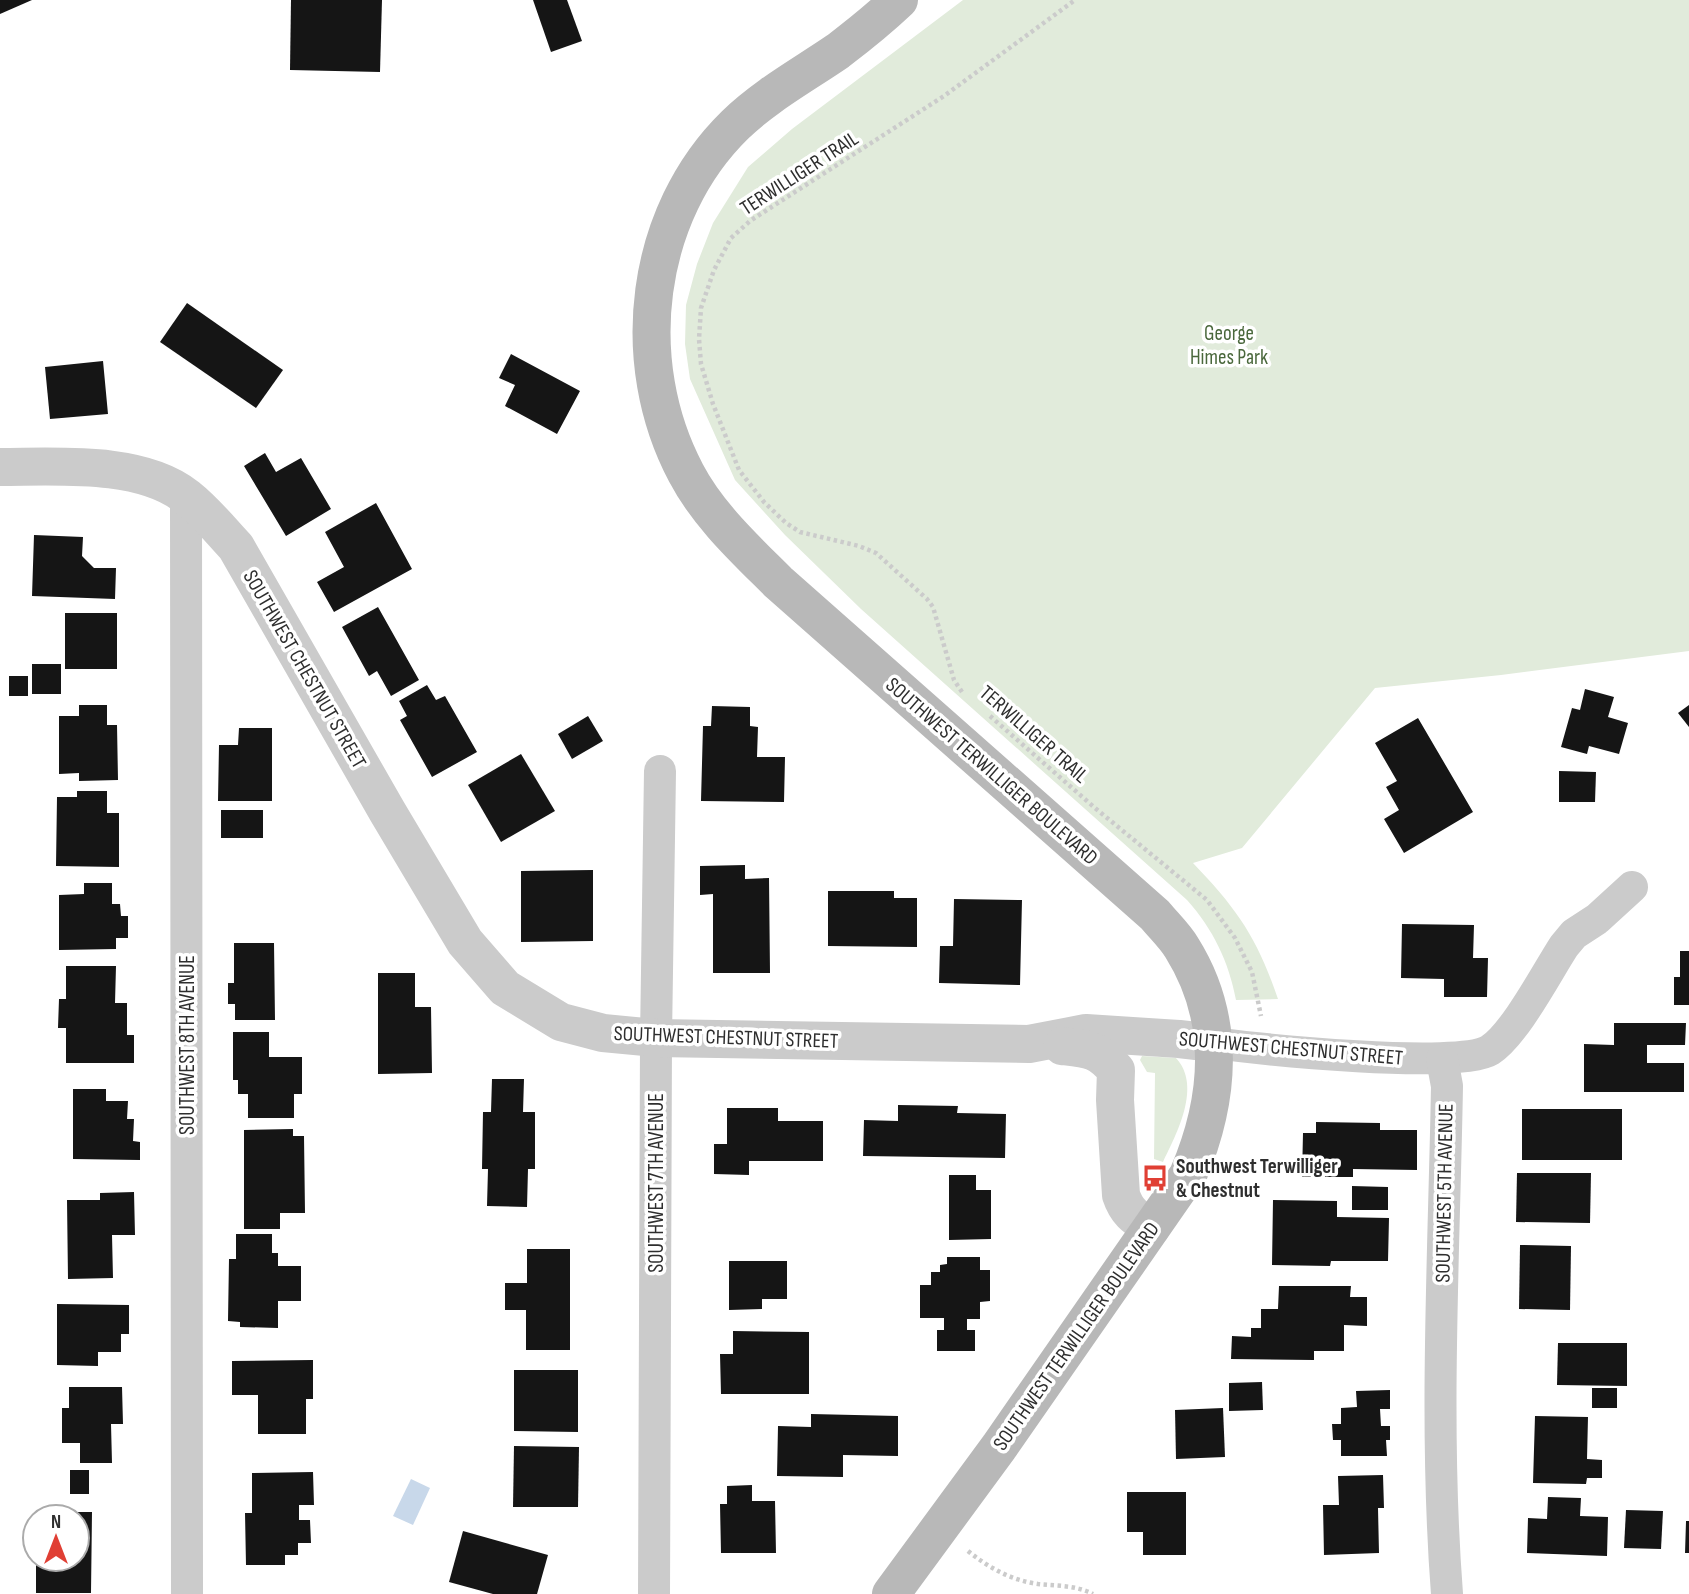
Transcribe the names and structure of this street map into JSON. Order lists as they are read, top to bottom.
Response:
{
  "streets": {
    "main road": ["SOUTHWEST TERWILLIGER BOULEVARD"],
    "street": [
      "SOUTHWEST CHESTNUT STREET",
      "SOUTHWEST 8TH AVENUE",
      "SOUTHWEST 7TH AVENUE",
      "SOUTHWEST 5TH AVENUE"
    ],
    "path": ["TERWILLIGER TRAIL"]
  },
  "crossings": [
    ["SOUTHWEST CHESTNUT STREET", "SOUTHWEST TERWILLIGER BOULEVARD"],
    ["SOUTHWEST CHESTNUT STREET", "SOUTHWEST 8TH AVENUE"],
    ["SOUTHWEST CHESTNUT STREET", "SOUTHWEST 7TH AVENUE"],
    ["SOUTHWEST CHESTNUT STREET", "SOUTHWEST 5TH AVENUE"]
  ],
  "parks": ["George Himes Park"],
  "places": {
    "bus stop": ["Southwest Terwilliger & Chestnut"]
  },
  "north": "top"
}
